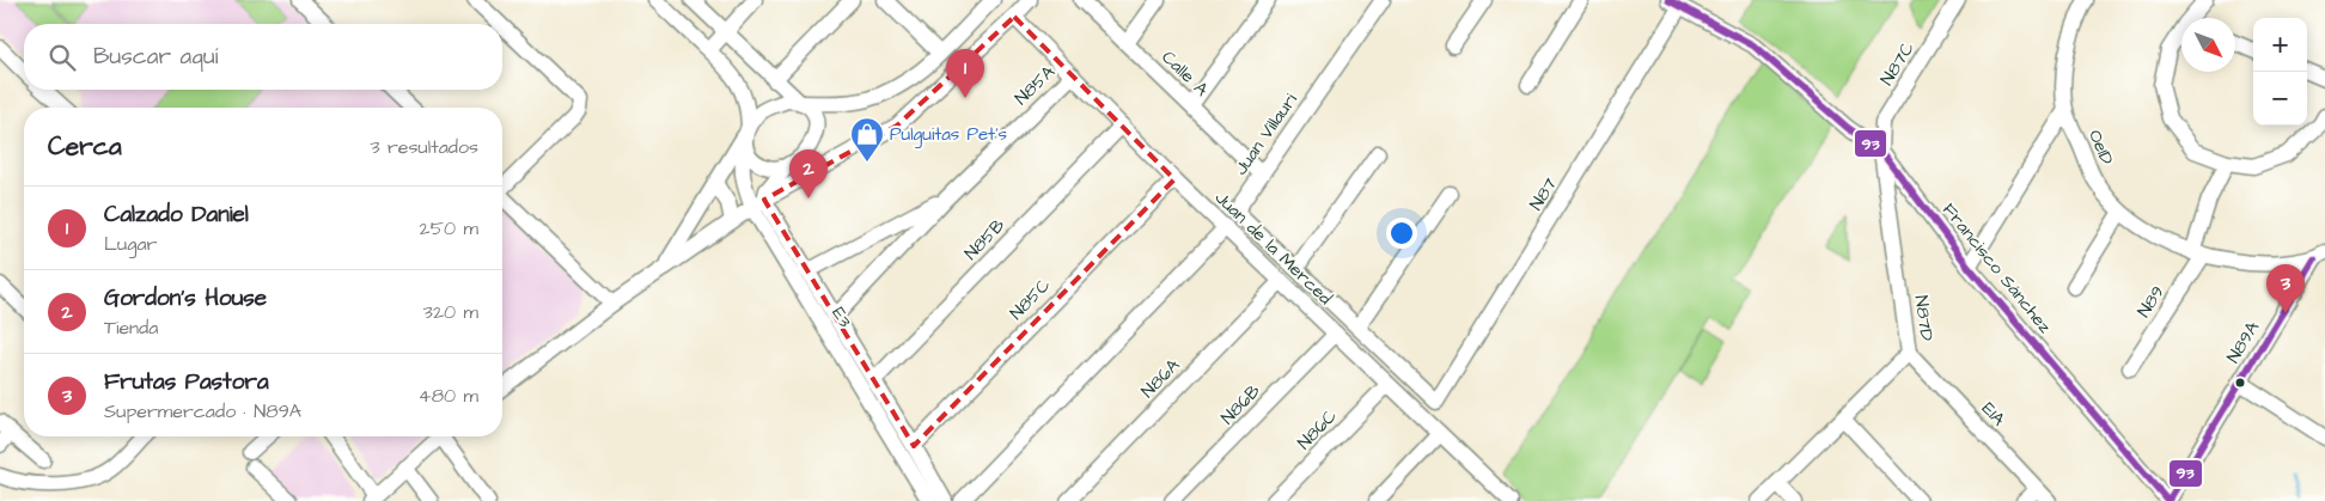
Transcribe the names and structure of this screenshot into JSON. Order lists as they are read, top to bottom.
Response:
{
  "streets": {
    "street": [
      "N87C",
      "Calle A",
      "N85A",
      "Juan Villauri",
      "Oe1D",
      "N87",
      "N85B",
      "Juan de la Merced",
      "Francisco Sánchez",
      "N85C",
      "N89",
      "E3",
      "N87D",
      "N89A",
      "N86A",
      "N86B",
      "E1A",
      "N86C"
    ]
  },
  "crossings": [
    ["N87C", "Francisco Sánchez"],
    ["N87C", "N87D"],
    ["Calle A", "Juan Villauri"],
    ["N85A", "Juan de la Merced"],
    ["N85A", "E3"],
    ["Juan Villauri", "N87"],
    ["Oe1D", "N89"],
    ["Oe1D", "N89A"],
    ["N87", "Francisco Sánchez"],
    ["N85B", "Juan de la Merced"],
    ["N85B", "E3"],
    ["Juan de la Merced", "N85C"],
    ["Juan de la Merced", "N86A"],
    ["Juan de la Merced", "N86B"],
    ["Juan de la Merced", "N86C"],
    ["Francisco Sánchez", "N87D"],
    ["Francisco Sánchez", "N89A"],
    ["N85C", "E3"],
    ["N89", "N89A"],
    ["N87D", "E1A"]
  ],
  "places": {
    "shop": ["Pulguitas Pet's"]
  },
  "lines": ["transit line 93"],
  "north": "bottom right",
  "page": {
    "map_buttons": ["+", "−"],
    "search": "Buscar aquí",
    "pins": ["1", "2", "3"],
    "heading": ["Cerca", "3 resultados"],
    "list": [
      {
        "mark": "1",
        "name": "Calzado Daniel",
        "note": "Lugar",
        "value": "250 m"
      },
      {
        "mark": "2",
        "name": "Gordon's House",
        "note": "Tienda",
        "value": "320 m"
      },
      {
        "mark": "3",
        "name": "Frutas Pastora",
        "note": "Supermercado · N89A",
        "value": "480 m"
      }
    ]
  }
}
